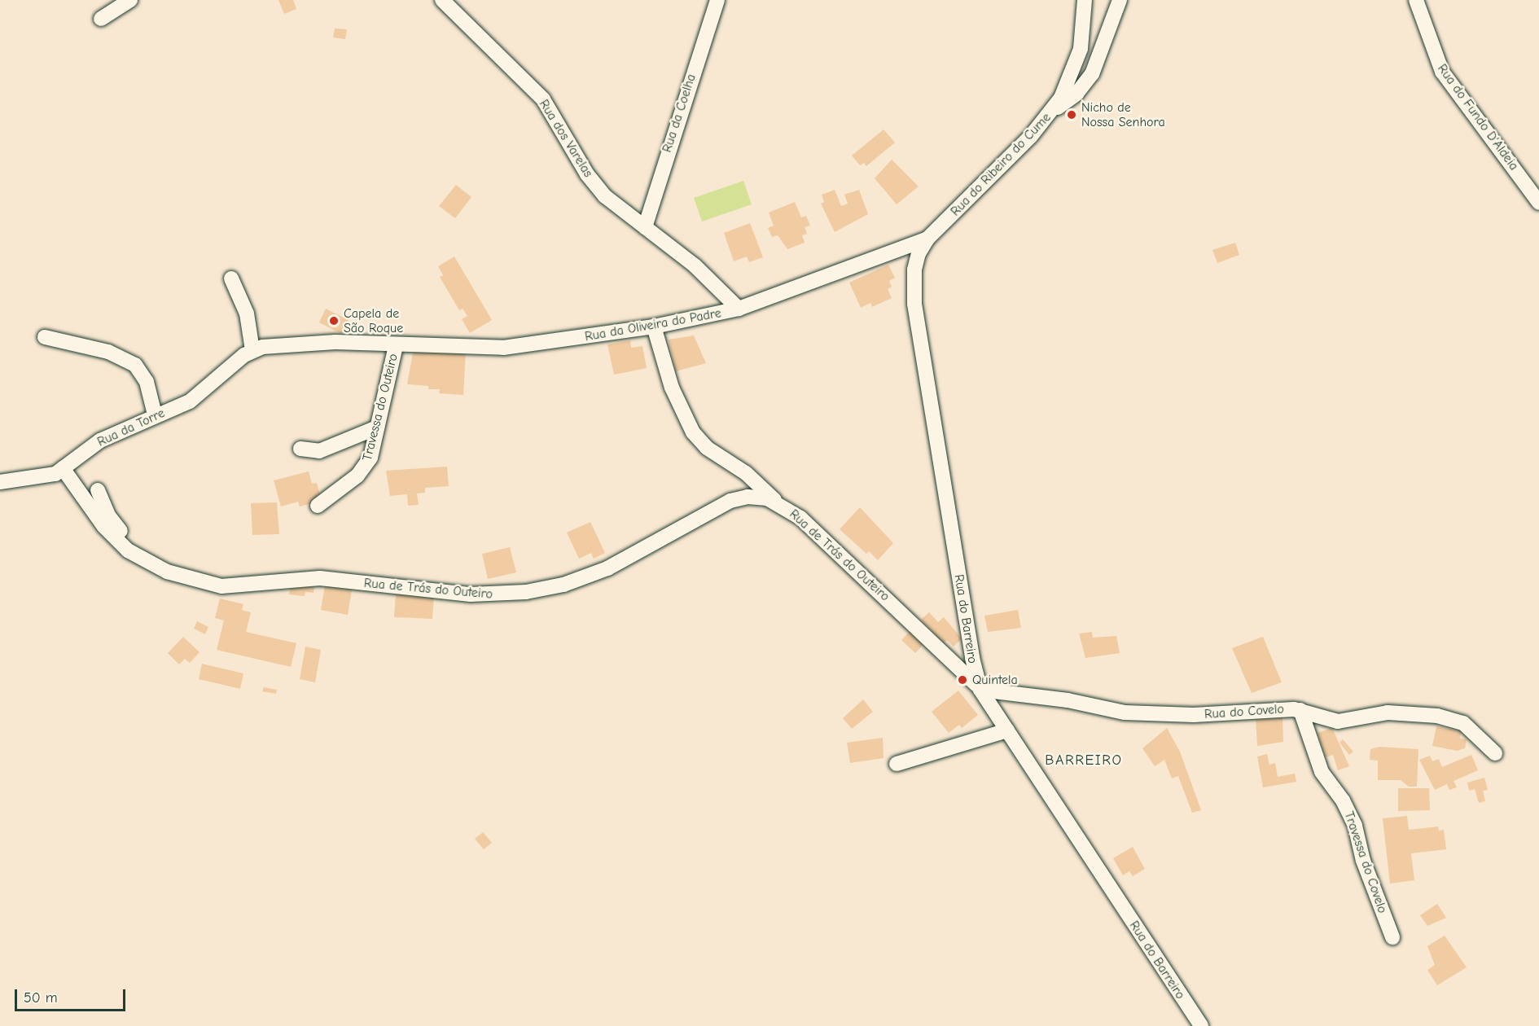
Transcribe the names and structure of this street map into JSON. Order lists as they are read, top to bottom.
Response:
{
  "streets": {
    "street": [
      "Rua da Coelha",
      "Rua do Fundo D'Aldeia",
      "Rua dos Varelas",
      "Rua do Ribeiro do Cume",
      "Rua da Oliveira do Padre",
      "Travessa do Outeiro",
      "Rua da Torre",
      "Rua de Trás do Outeiro",
      "Rua do Barreiro",
      "Rua do Covelo",
      "Travessa do Covelo"
    ]
  },
  "crossings": [
    ["Rua da Coelha", "Rua dos Varelas"],
    ["Rua dos Varelas", "Rua da Oliveira do Padre"],
    ["Rua do Ribeiro do Cume", "Rua da Oliveira do Padre"],
    ["Rua do Ribeiro do Cume", "Rua do Barreiro"],
    ["Rua da Oliveira do Padre", "Travessa do Outeiro"],
    ["Rua da Oliveira do Padre", "Rua da Torre"],
    ["Rua da Oliveira do Padre", "Rua do Barreiro"],
    ["Rua da Torre", "Rua de Trás do Outeiro"],
    ["Rua de Trás do Outeiro", "Rua do Barreiro"],
    ["Rua de Trás do Outeiro", "Rua do Covelo"],
    ["Rua do Barreiro", "Rua do Covelo"],
    ["Rua do Covelo", "Travessa do Covelo"]
  ],
  "districts": ["BARREIRO"],
  "places": ["Nicho de Nossa Senhora", "Capela de São Roque", "Quintela"],
  "scale_bar": "50 m"
}
